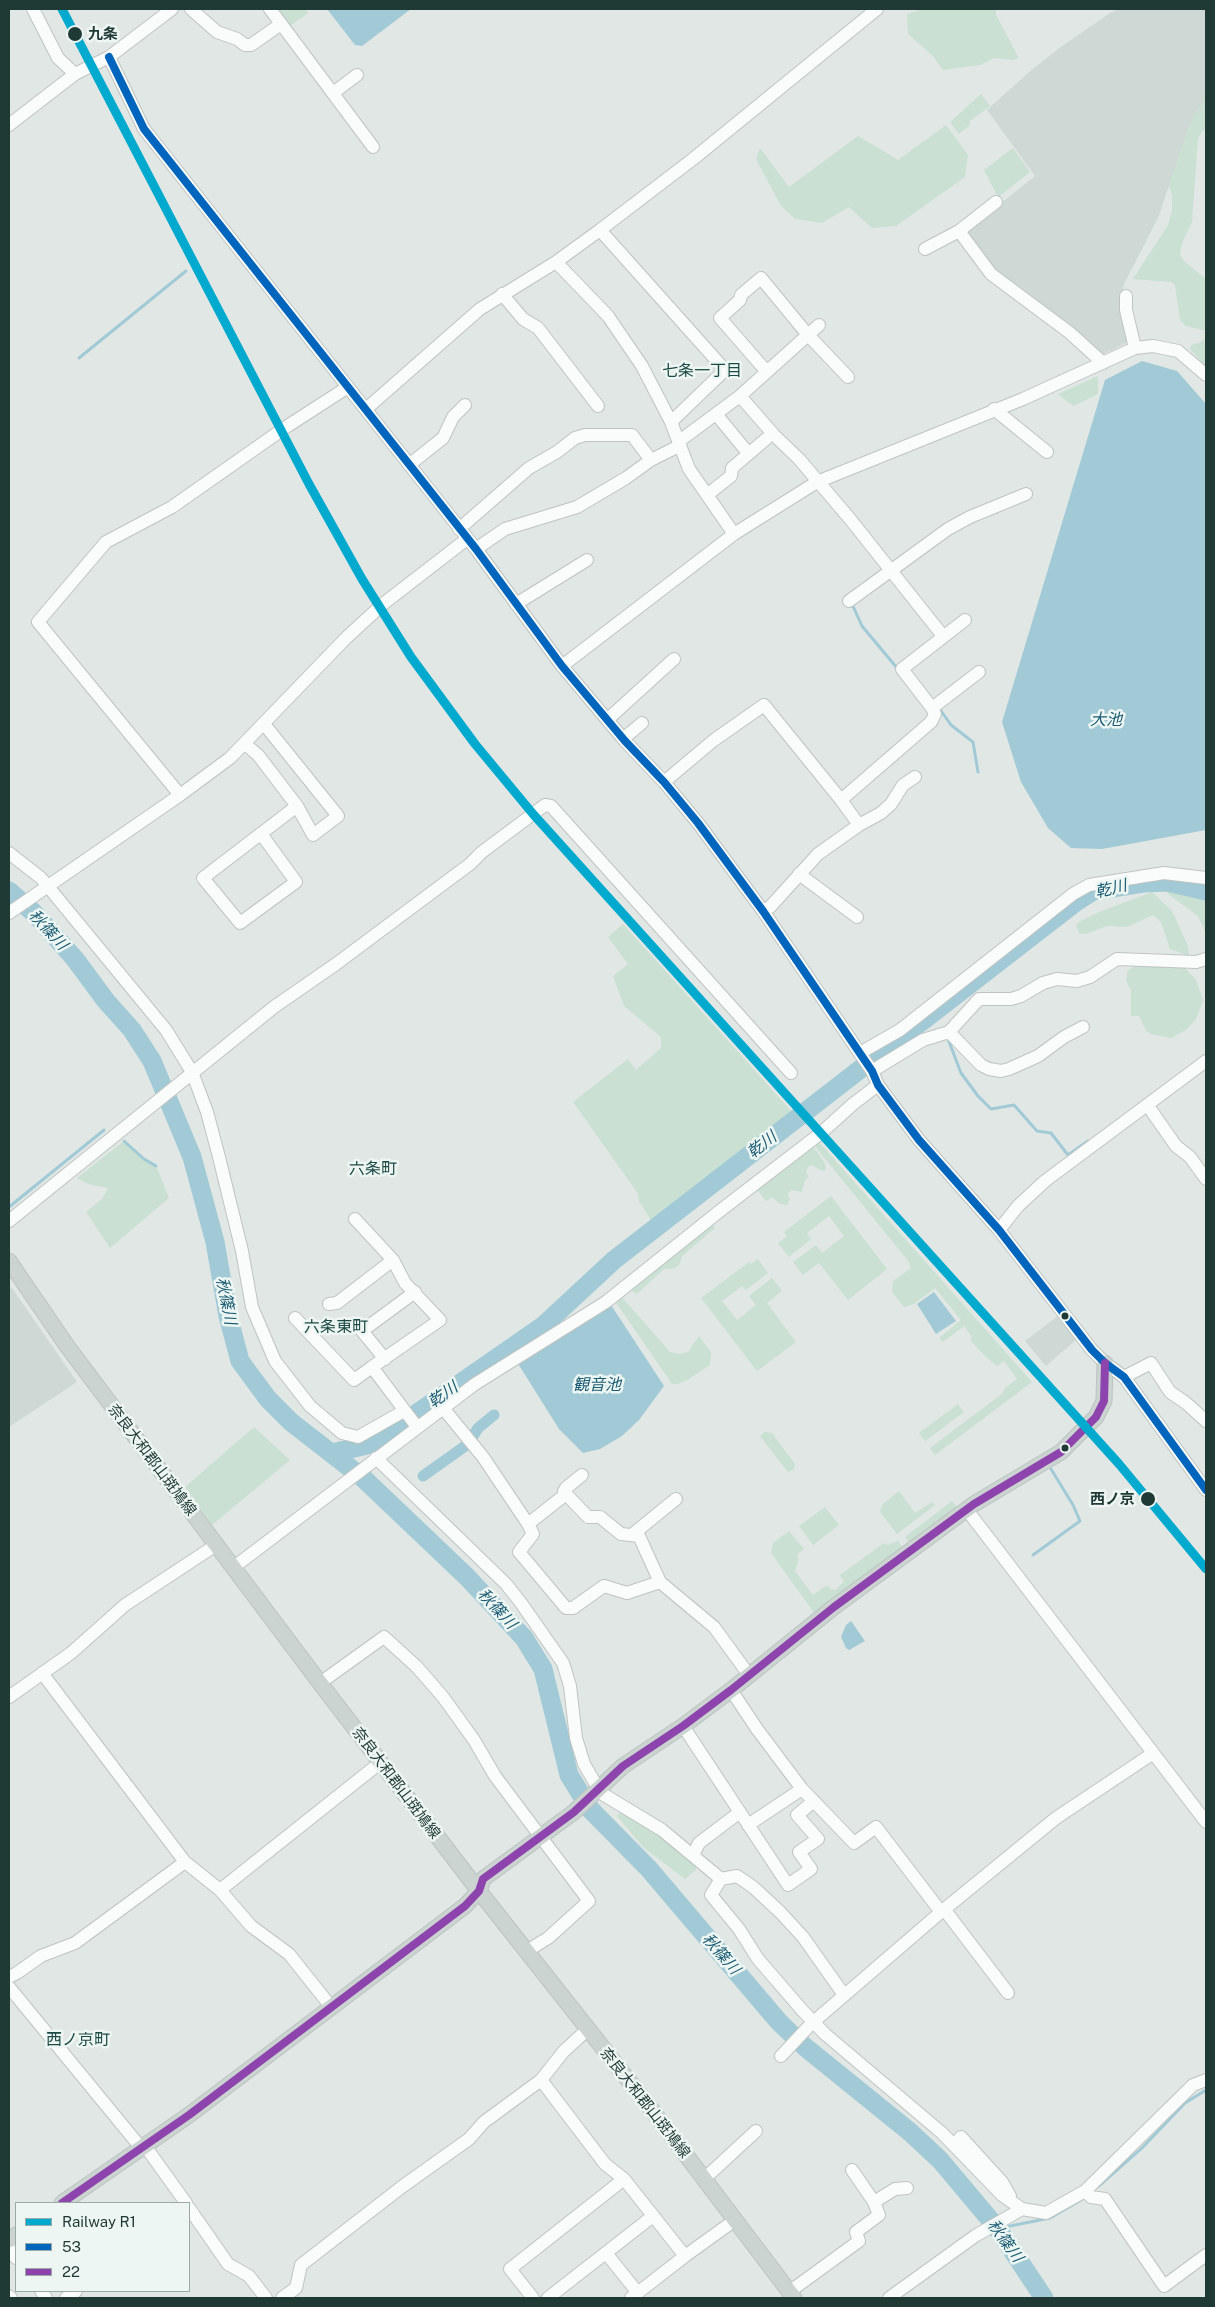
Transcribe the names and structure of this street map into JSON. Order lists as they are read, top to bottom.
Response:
{
  "streets": {
    "main road": ["奈良大和郡山斑鳩線"]
  },
  "districts": [
    "七条一丁目",
    "六条町",
    "六条東町",
    "西ノ京町"
  ],
  "water": [
    "大池",
    "乾川",
    "秋篠川",
    "観音池"
  ],
  "places": ["九条", "西ノ京"],
  "lines": ["rail line R1", "transit line 53", "transit line 22"],
  "legend": ["Railway R1", "53", "22"]
}
